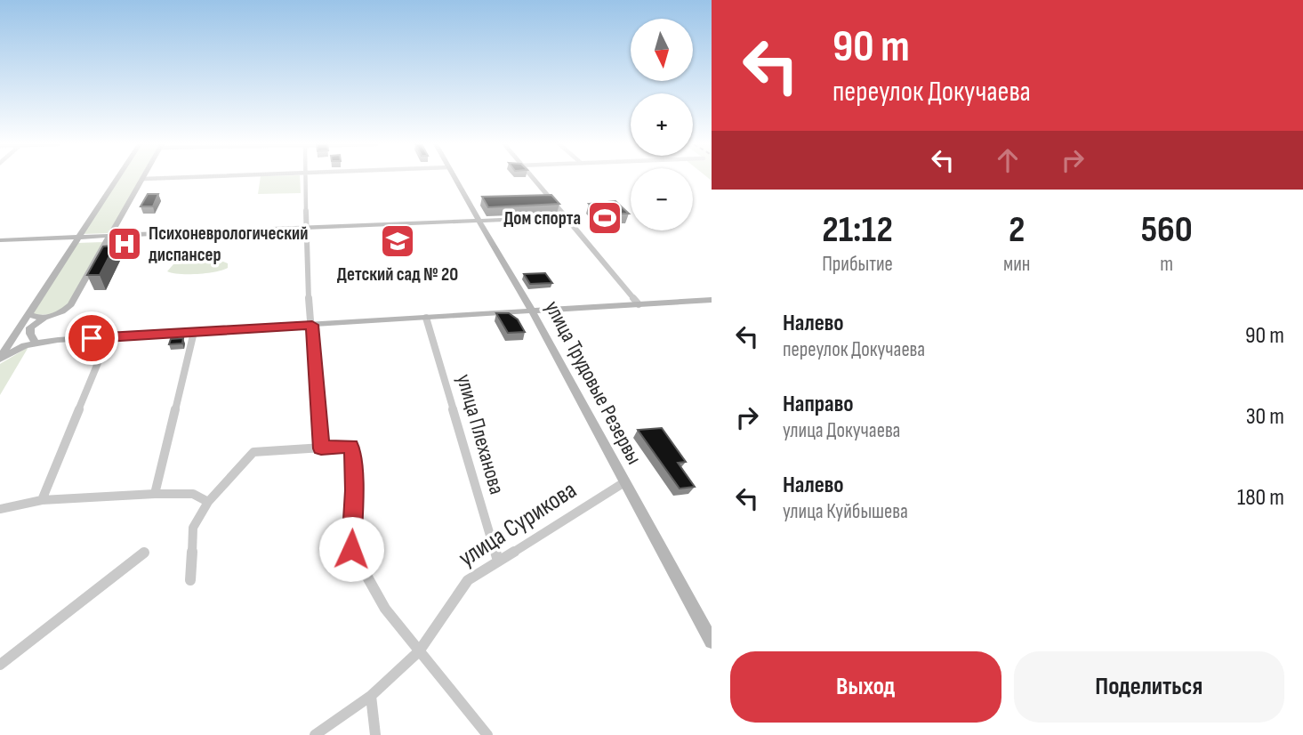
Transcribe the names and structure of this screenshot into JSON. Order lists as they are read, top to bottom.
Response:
{
  "streets": {
    "main road": ["улица Трудовые Резервы"],
    "street": ["улица Плеханова", "улица Сурикова"]
  },
  "crossings": [
    ["улица Трудовые Резервы", "улица Сурикова"],
    ["улица Плеханова", "улица Сурикова"]
  ],
  "places": {
    "sports": ["Дом спорта"],
    "school or university": ["Детский сад № 20"],
    "hospital": ["Психоневрологический диспансер"]
  },
  "north": "bottom",
  "page": {
    "turn": ["90 m", "переулок Докучаева"],
    "map_buttons": ["+", "−"],
    "eta": [
      "21:12",
      "Прибытие",
      "2",
      "мин",
      "560",
      "m"
    ],
    "list": [
      {
        "name": "Налево",
        "note": "переулок Докучаева",
        "value": "90 m"
      },
      {
        "name": "Направо",
        "note": "улица Докучаева",
        "value": "30 m"
      },
      {
        "name": "Налево",
        "note": "улица Куйбышева",
        "value": "180 m"
      }
    ],
    "buttons": ["Выход", "Поделиться"]
  }
}
